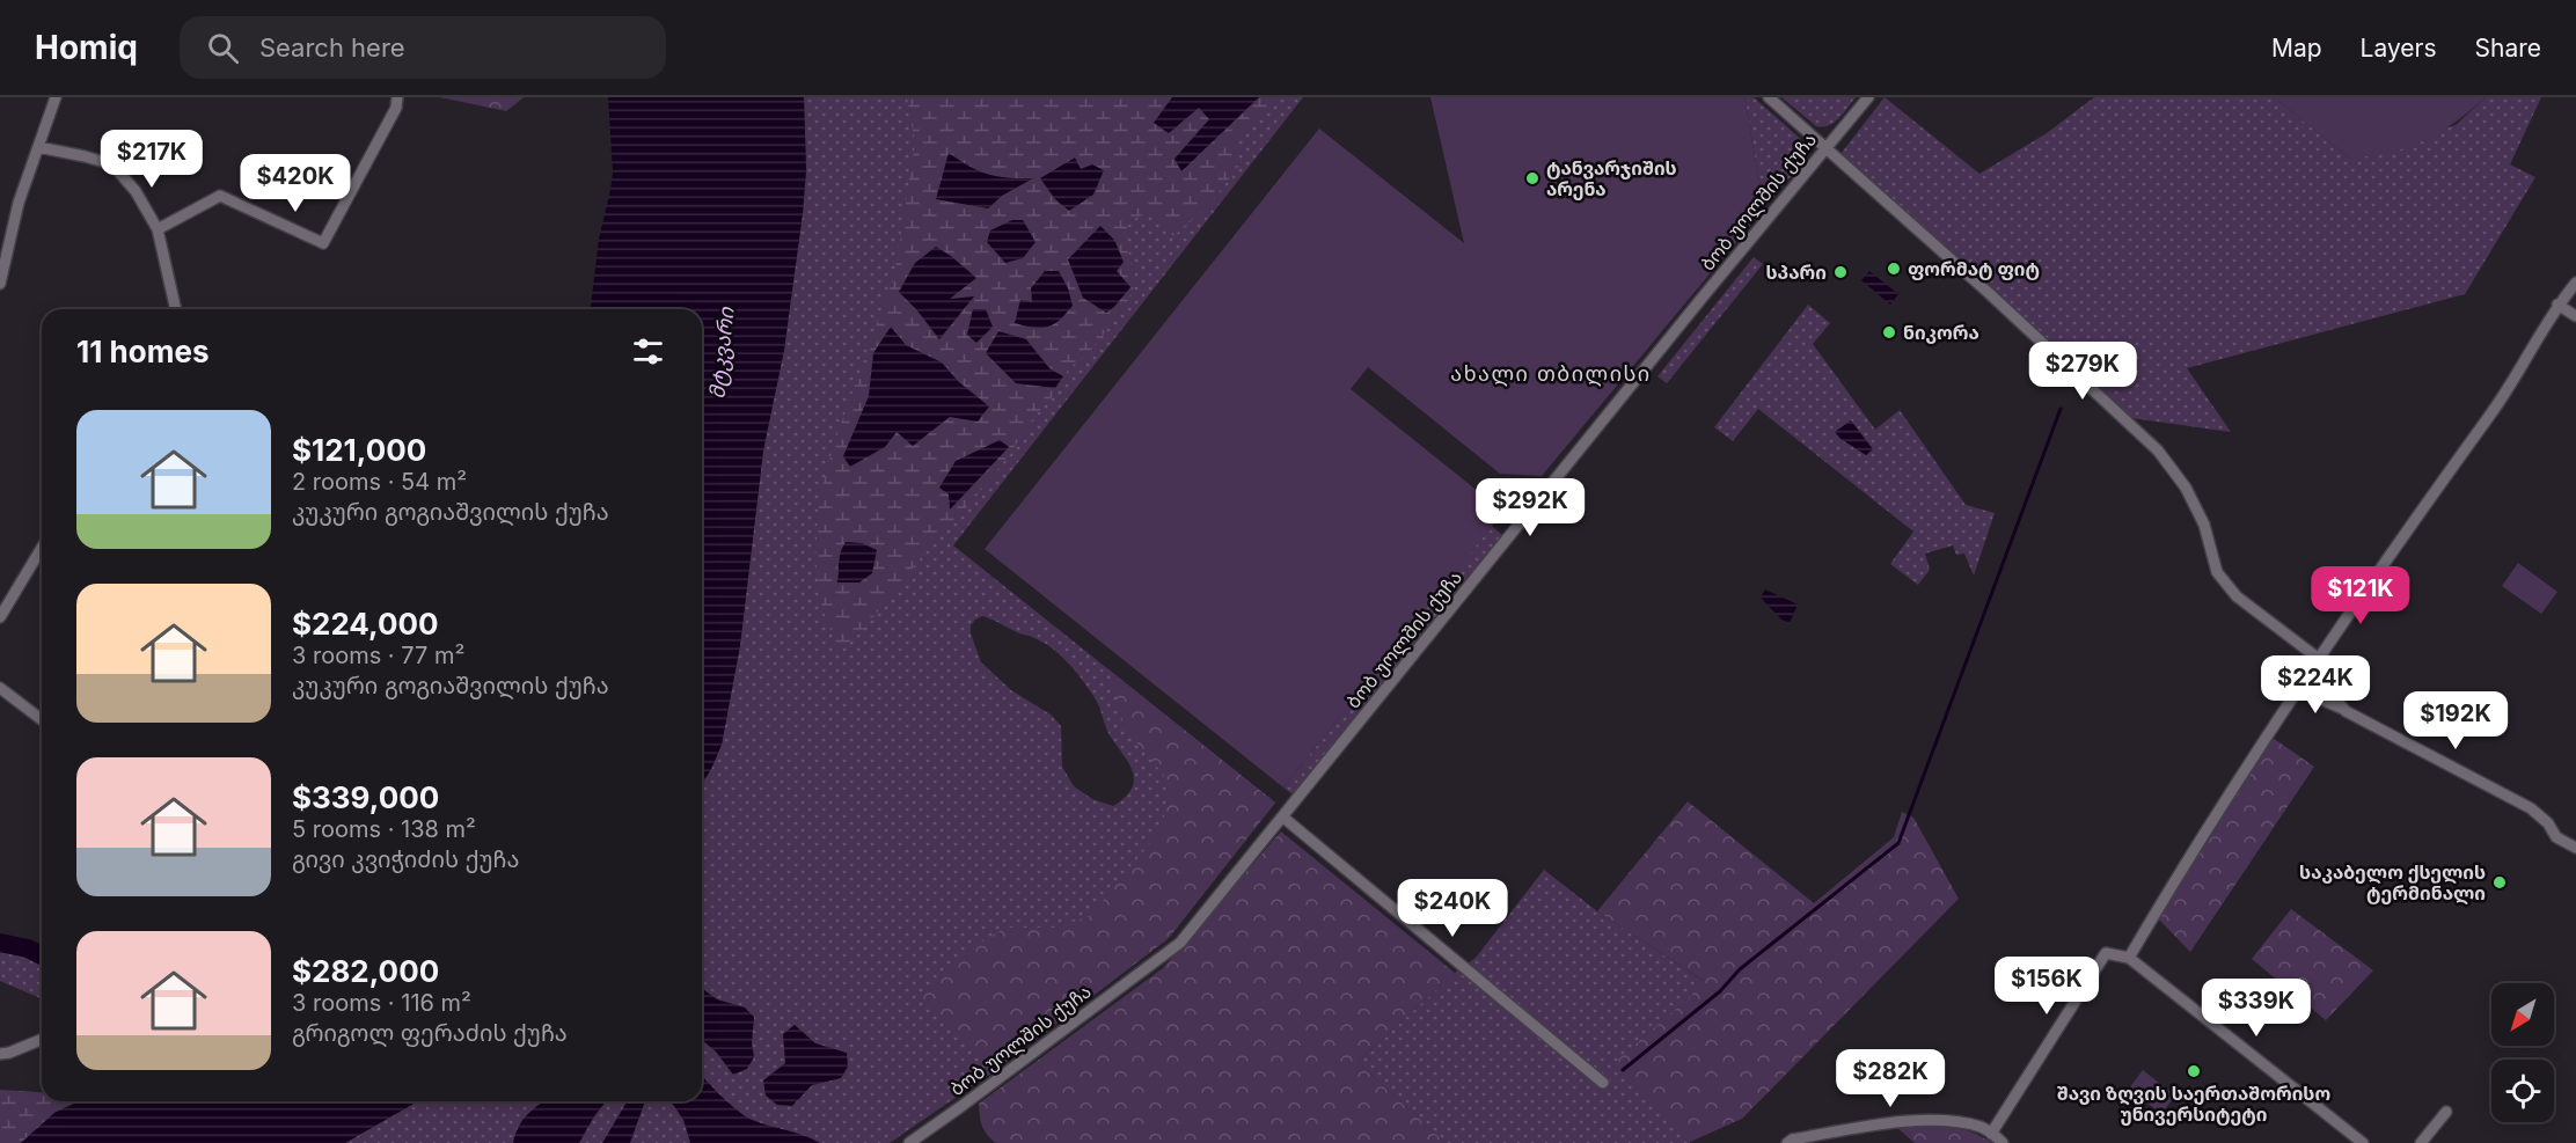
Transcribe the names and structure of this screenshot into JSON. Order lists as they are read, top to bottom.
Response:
{
  "streets": {
    "street": ["ბობ უოლშის ქუჩა"]
  },
  "districts": ["ახალი თბილისი"],
  "water": ["მტკვარი"],
  "places": [
    "ტანვარჯიშის არენა",
    "ფორმატ ფიტ",
    "სპარი",
    "ნიკორა",
    "საკაბელო ქსელის ტერმინალი",
    "შავი ზღვის საერთაშორისო უნივერსიტეტი"
  ],
  "north": "bottom left",
  "page": {
    "header": "Homiq",
    "search": "Search here",
    "nav": ["Map", "Layers", "Share"],
    "price": [
      "$217K",
      "$420K",
      "$279K",
      "$292K",
      "$121K",
      "$224K",
      "$192K",
      "$240K",
      "$156K",
      "$339K",
      "$282K"
    ],
    "heading": "11 homes",
    "list": [
      {
        "name": "$121,000",
        "note": "2 rooms · 54 m² · კუკური გოგიაშვილის ქუჩა"
      },
      {
        "name": "$224,000",
        "note": "3 rooms · 77 m² · კუკური გოგიაშვილის ქუჩა"
      },
      {
        "name": "$339,000",
        "note": "5 rooms · 138 m² · გივი კვიჭიძის ქუჩა"
      },
      {
        "name": "$282,000",
        "note": "3 rooms · 116 m² · გრიგოლ ფერაძის ქუჩა"
      }
    ]
  }
}
